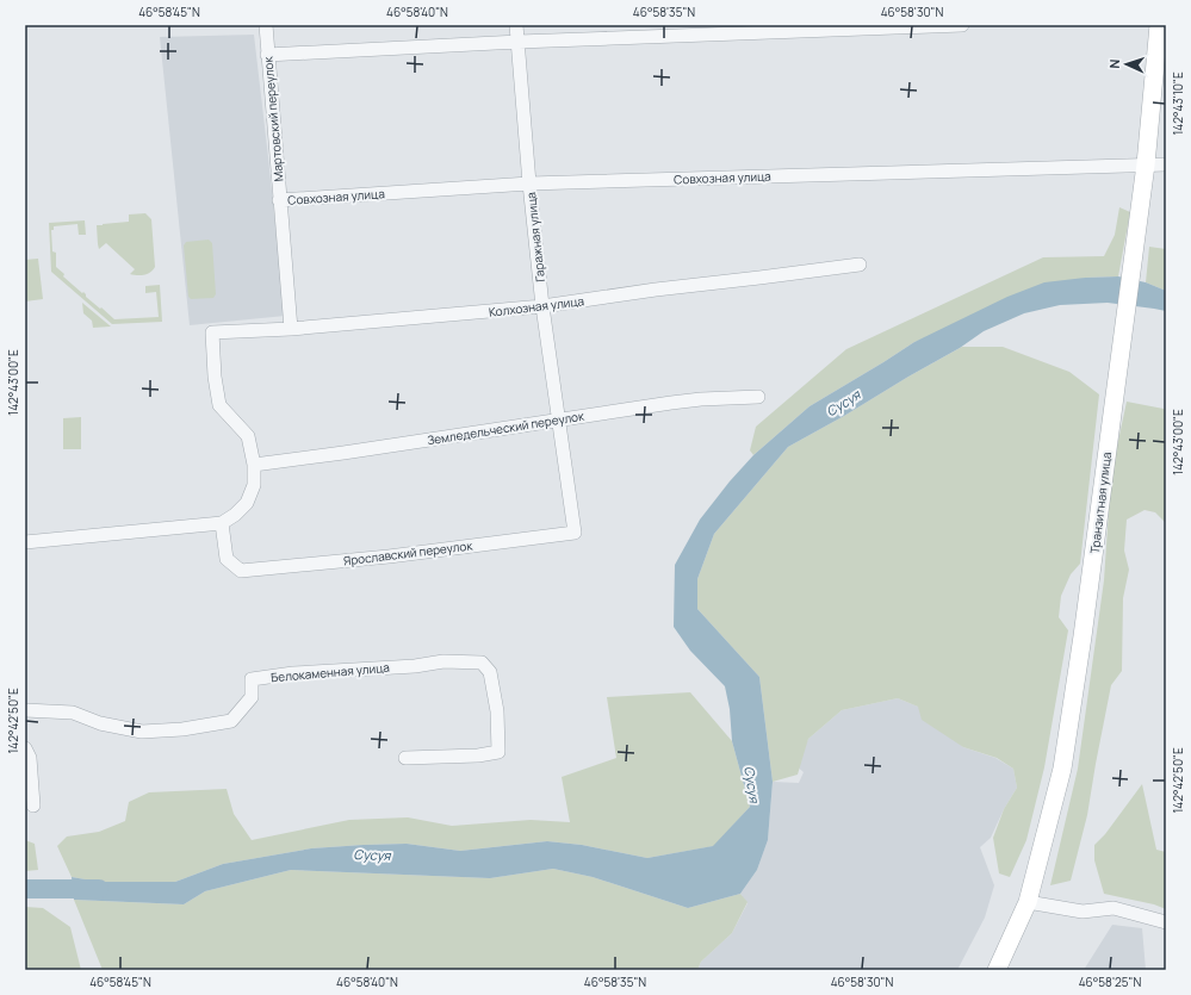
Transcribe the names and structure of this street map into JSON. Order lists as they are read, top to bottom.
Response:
{
  "streets": {
    "main road": ["Транзитная улица"],
    "street": [
      "Мартовский переулок",
      "Совхозная улица",
      "Гаражная улица",
      "Колхозная улица",
      "Земледельческий переулок",
      "Ярославский переулок",
      "Белокаменная улица"
    ]
  },
  "crossings": [
    ["Мартовский переулок", "Совхозная улица"],
    ["Мартовский переулок", "Колхозная улица"],
    ["Совхозная улица", "Гаражная улица"],
    ["Совхозная улица", "Транзитная улица"],
    ["Гаражная улица", "Колхозная улица"],
    ["Гаражная улица", "Земледельческий переулок"],
    ["Гаражная улица", "Ярославский переулок"],
    ["Колхозная улица", "Земледельческий переулок"]
  ],
  "water": ["Сусуя"],
  "north": "left",
  "coordinates": [
    "46°58'45\"N",
    "46°58'40\"N",
    "46°58'35\"N",
    "46°58'30\"N",
    "142°43'10\"E",
    "142°43'00\"E",
    "142°42'50\"E",
    "46°58'25\"N"
  ]
}
